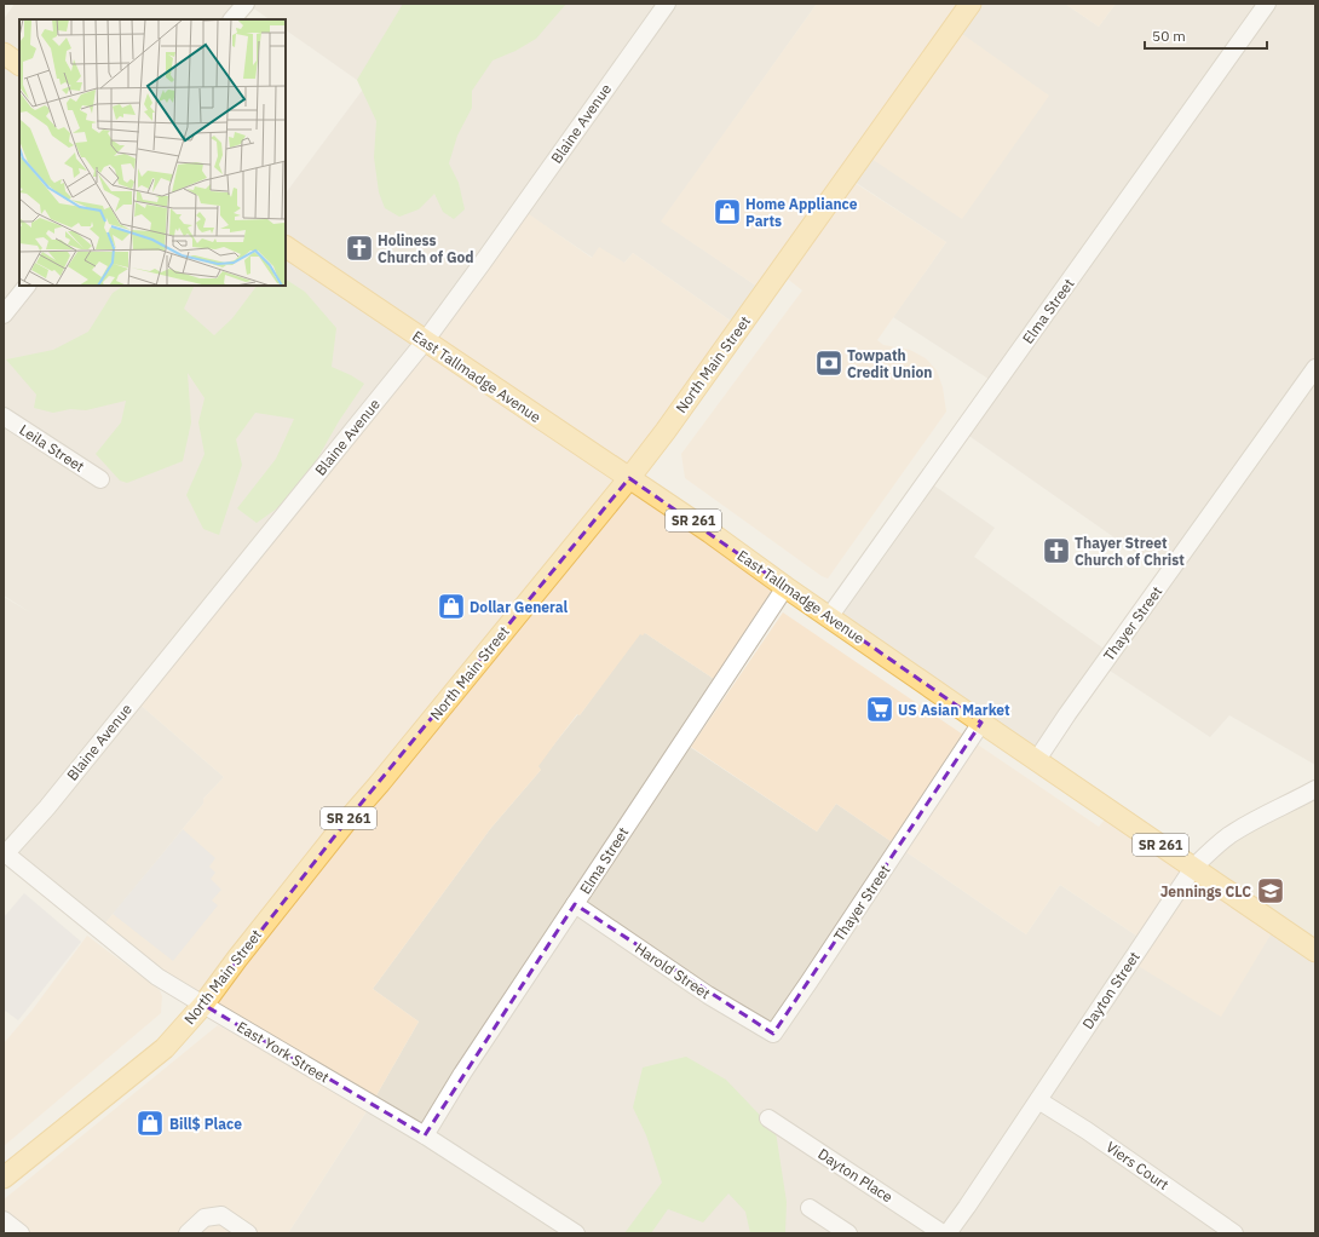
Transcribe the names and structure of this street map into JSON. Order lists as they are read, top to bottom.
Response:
{
  "streets": {
    "main road": ["North Main Street", "East Tallmadge Avenue", "SR 261"],
    "street": [
      "Blaine Avenue",
      "Elma Street",
      "Leila Street",
      "Thayer Street",
      "Harold Street",
      "Dayton Street",
      "East York Street",
      "Viers Court",
      "Dayton Place"
    ]
  },
  "crossings": [
    ["Blaine Avenue", "East Tallmadge Avenue"],
    ["Blaine Avenue", "East York Street"],
    ["Elma Street", "East Tallmadge Avenue"],
    ["Elma Street", "Harold Street"],
    ["Elma Street", "East York Street"],
    ["North Main Street", "East Tallmadge Avenue"],
    ["North Main Street", "East York Street"],
    ["East Tallmadge Avenue", "Thayer Street"],
    ["East Tallmadge Avenue", "Dayton Street"],
    ["Thayer Street", "Harold Street"],
    ["Dayton Street", "Viers Court"],
    ["Dayton Street", "Dayton Place"]
  ],
  "places": {
    "shop": ["Home Appliance Parts", "Dollar General", "Bill$ Place"],
    "church": ["Holiness Church of God", "Thayer Street Church of Christ"],
    "bank": ["Towpath Credit Union"],
    "supermarket": ["US Asian Market"],
    "school or university": ["Jennings CLC"]
  },
  "scale_bar": "50 m"
}
